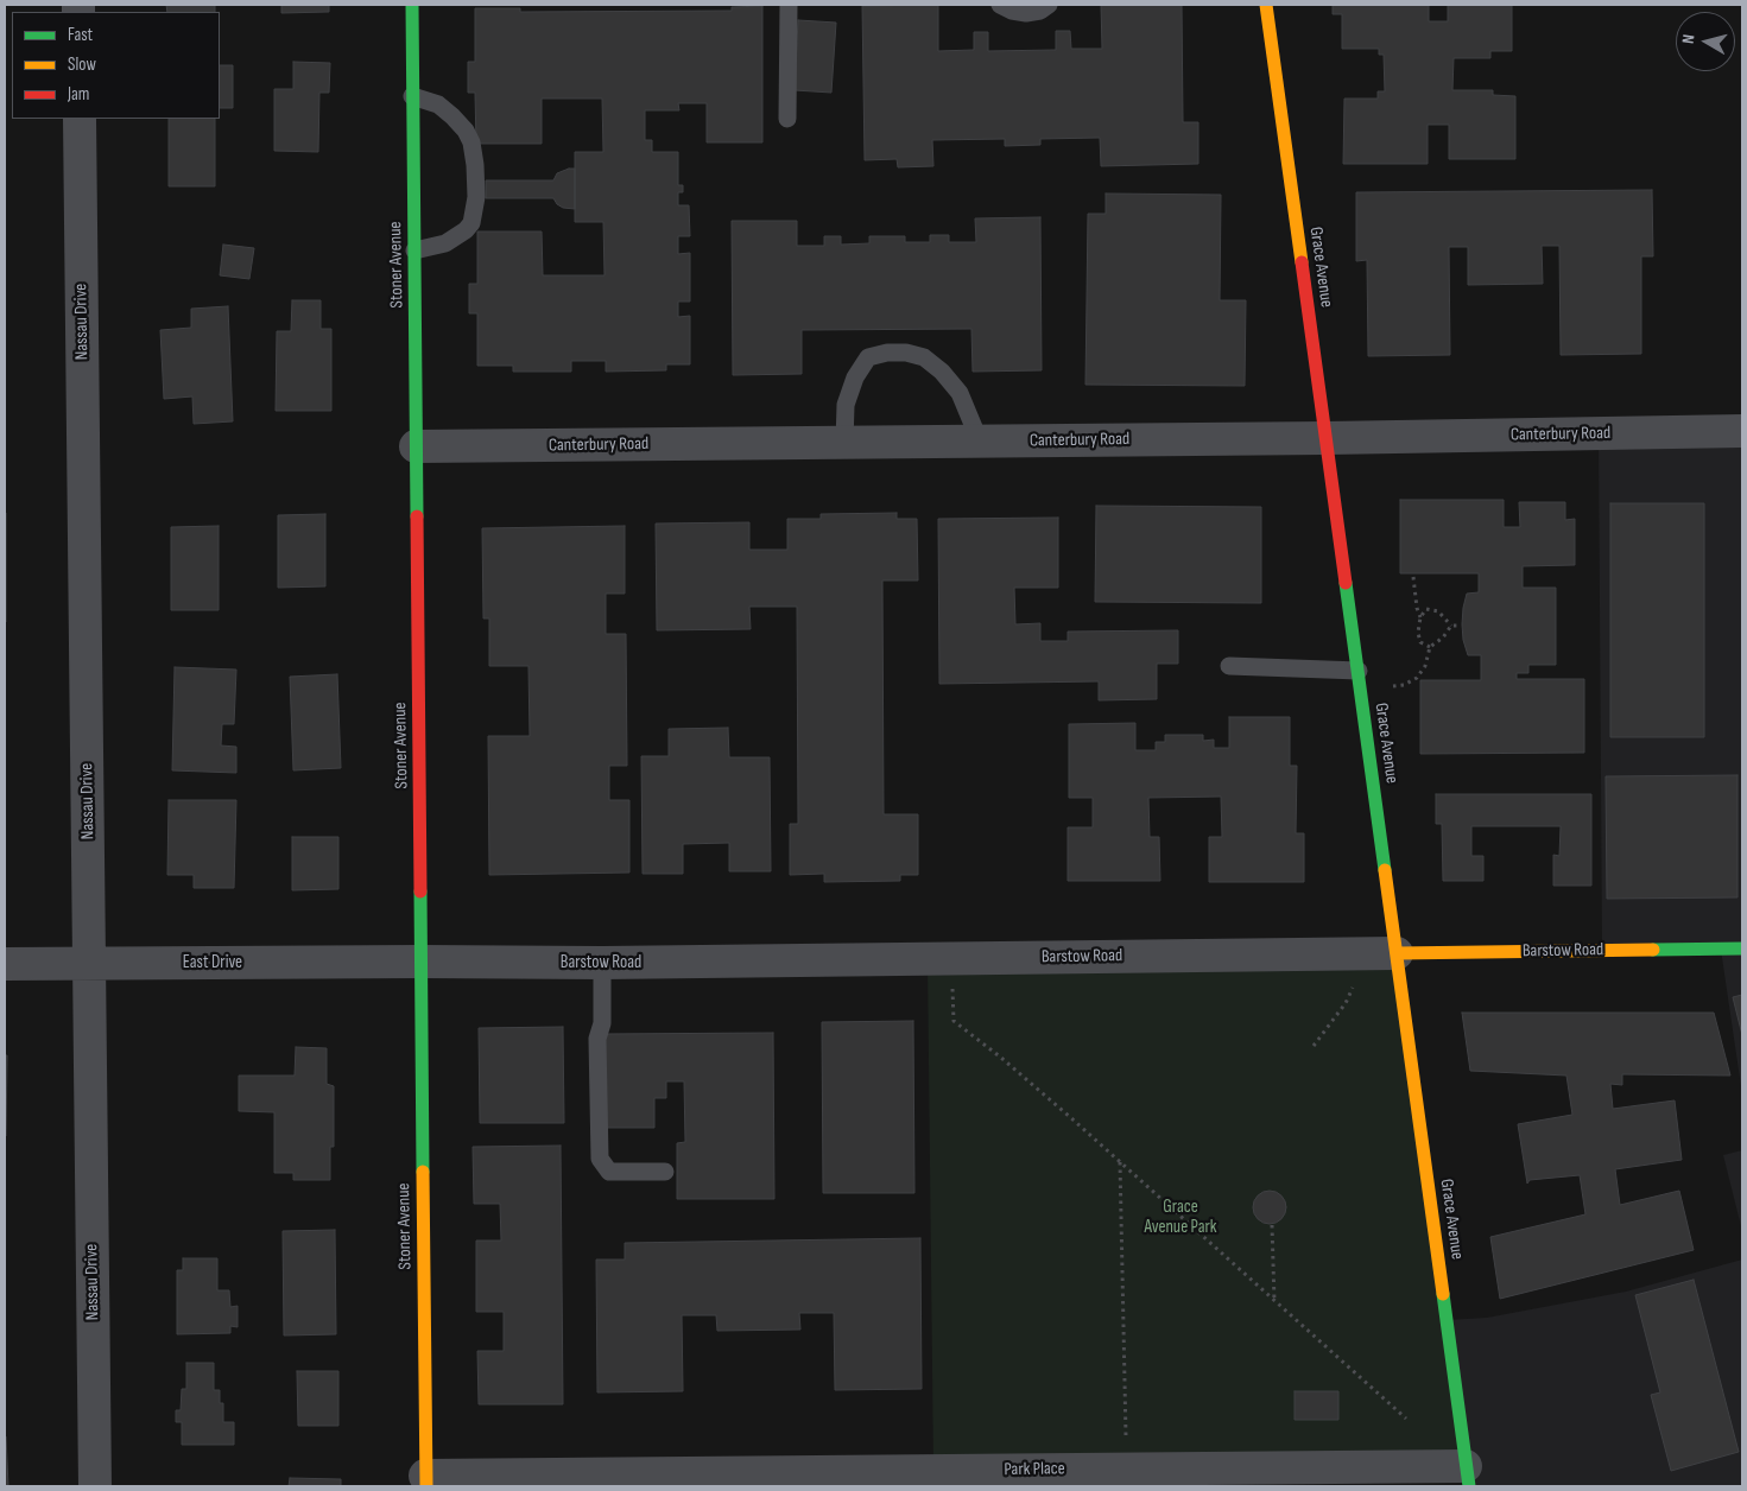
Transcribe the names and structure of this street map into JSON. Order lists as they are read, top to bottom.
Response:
{
  "streets": {
    "street": [
      "Stoner Avenue",
      "Grace Avenue",
      "Nassau Drive",
      "Canterbury Road",
      "Barstow Road",
      "East Drive",
      "Park Place"
    ]
  },
  "crossings": [
    ["Stoner Avenue", "Canterbury Road"],
    ["Stoner Avenue", "Barstow Road"],
    ["Stoner Avenue", "East Drive"],
    ["Stoner Avenue", "Park Place"],
    ["Grace Avenue", "Canterbury Road"],
    ["Grace Avenue", "Barstow Road"],
    ["Grace Avenue", "Park Place"],
    ["Nassau Drive", "East Drive"],
    ["Barstow Road", "East Drive"]
  ],
  "parks": ["Grace Avenue Park"],
  "legend": ["Fast", "Slow", "Jam"],
  "north": "left"
}
